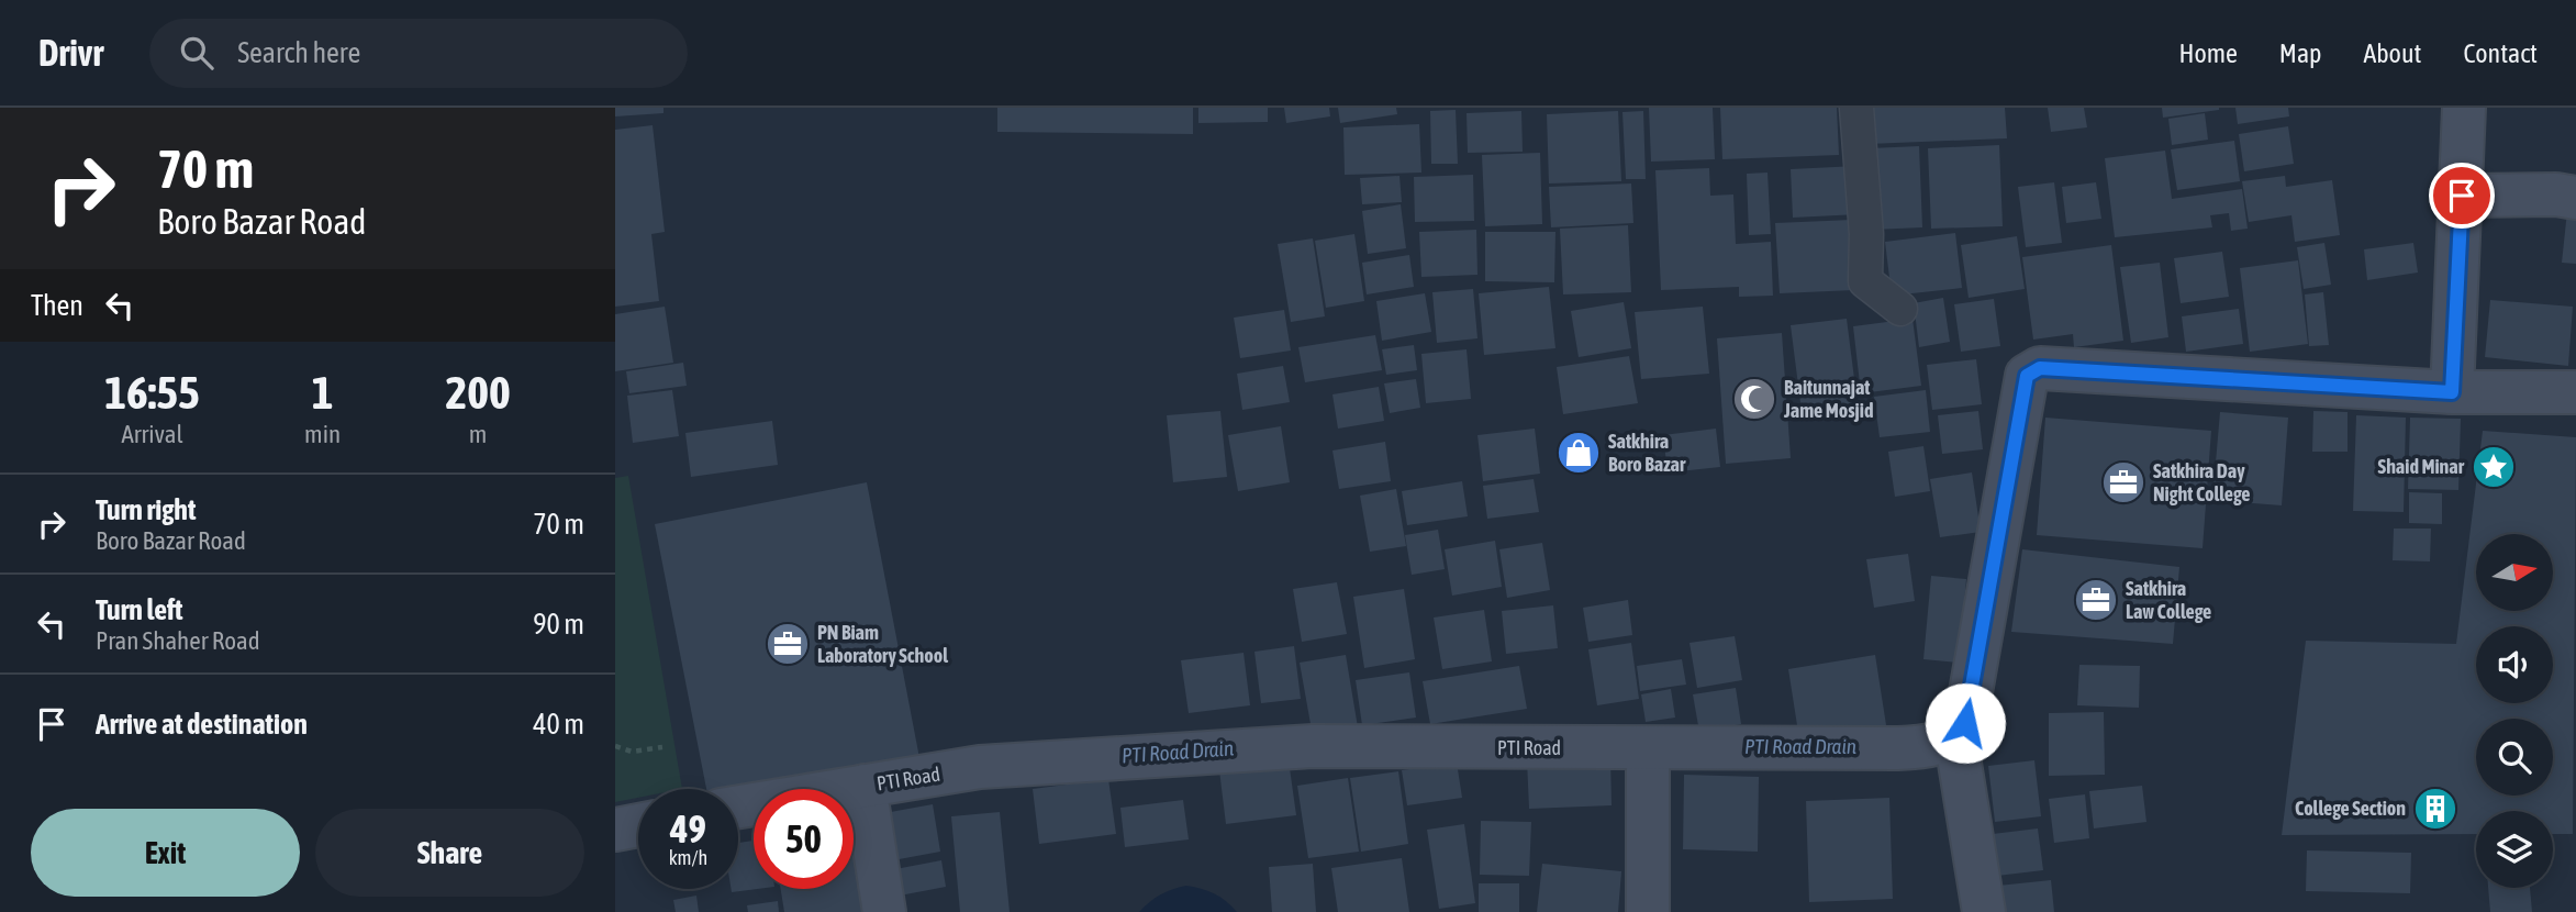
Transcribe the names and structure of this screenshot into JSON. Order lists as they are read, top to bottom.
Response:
{
  "streets": {
    "main road": ["PTI Road"]
  },
  "water": ["PTI Road Drain"],
  "places": {
    "mosque": ["Baitunnajat Jame Mosjid"],
    "shop": ["Satkhira Boro Bazar"],
    "place": ["Shaid Minar"],
    "office": ["Satkhira Day Night College", "Satkhira Law College", "PN Biam Laboratory School"],
    "building": ["College Section"]
  },
  "north": "right",
  "page": {
    "header": "Drivr",
    "search": "Search here",
    "nav": [
      "Home",
      "Map",
      "About",
      "Contact"
    ],
    "turn": ["70 m", "Boro Bazar Road"],
    "then": "Then",
    "eta": [
      "16:55",
      "Arrival",
      "1",
      "min",
      "200",
      "m"
    ],
    "list": [
      {
        "name": "Turn right",
        "note": "Boro Bazar Road",
        "value": "70 m"
      },
      {
        "name": "Turn left",
        "note": "Pran Shaher Road",
        "value": "90 m"
      },
      {
        "name": "Arrive at destination",
        "value": "40 m"
      }
    ],
    "speed": "49 km/h",
    "limit": "50",
    "buttons": ["Exit", "Share"]
  }
}
